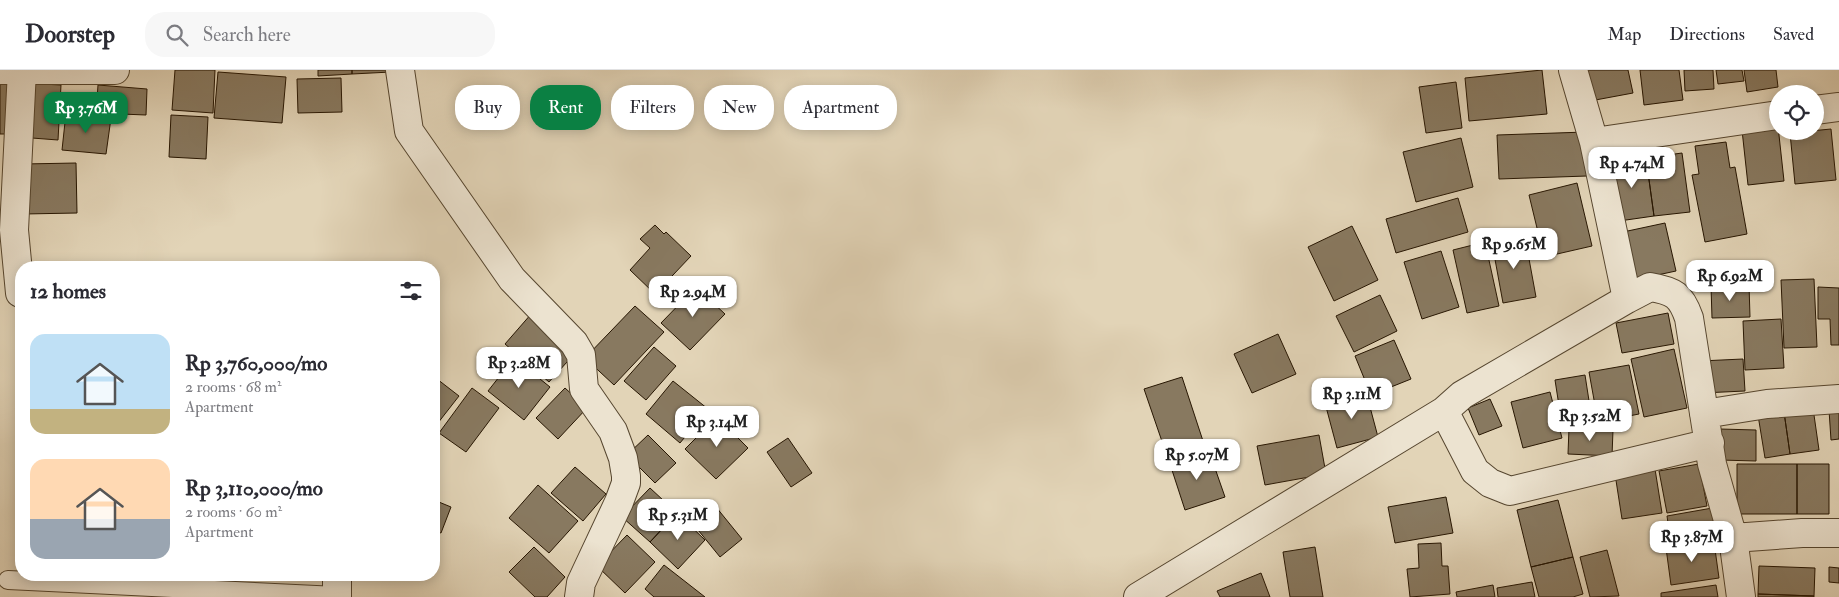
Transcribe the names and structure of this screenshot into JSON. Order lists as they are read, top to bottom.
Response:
{
  "page": {
    "header": "Doorstep",
    "search": "Search here",
    "nav": ["Map", "Directions", "Saved"],
    "chip": [
      "Buy",
      "Rent",
      "Filters",
      "New",
      "Apartment"
    ],
    "price": [
      "Rp 3.76M",
      "Rp 4.74M",
      "Rp 9.65M",
      "Rp 6.92M",
      "Rp 2.94M",
      "Rp 3.28M",
      "Rp 3.11M",
      "Rp 3.52M",
      "Rp 3.14M",
      "Rp 5.07M",
      "Rp 5.31M",
      "Rp 3.87M"
    ],
    "heading": "12 homes",
    "list": [
      {
        "name": "Rp 3,760,000/mo",
        "note": "2 rooms · 68 m² · Apartment"
      },
      {
        "name": "Rp 3,110,000/mo",
        "note": "2 rooms · 60 m² · Apartment"
      }
    ]
  }
}
